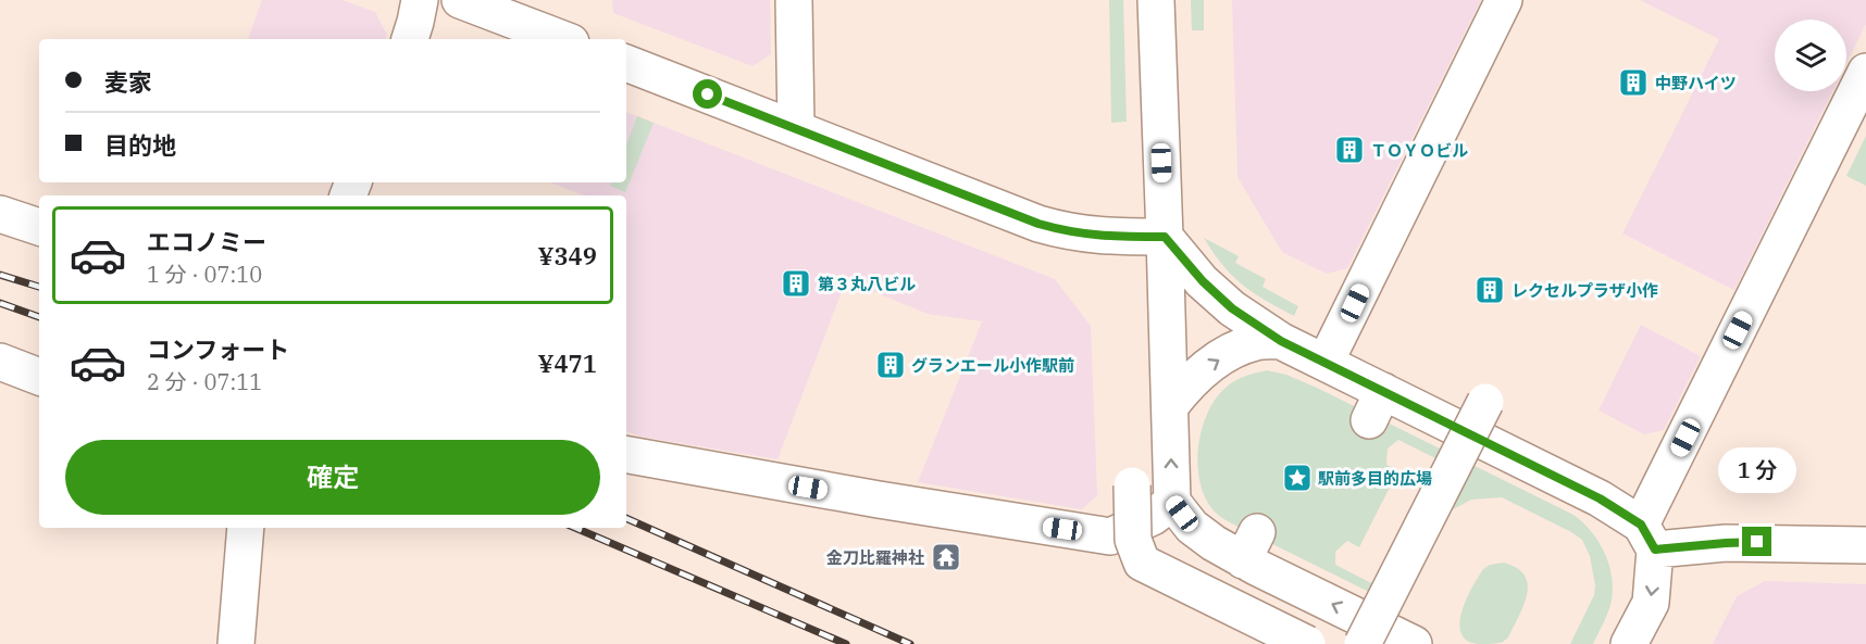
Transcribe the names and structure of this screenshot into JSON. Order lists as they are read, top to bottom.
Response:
{
  "places": {
    "building": [
      "中野ハイツ",
      "ＴＯＹＯビル",
      "第３丸八ビル",
      "レクセルプラザ小作",
      "グランエール小作駅前"
    ],
    "place": ["駅前多目的広場"],
    "temple": ["金刀比羅神社"]
  },
  "page": {
    "banner": ["麦家", "目的地"],
    "list": [
      {
        "name": "エコノミー",
        "note": "1 分 · 07:10",
        "value": "¥349"
      },
      {
        "name": "コンフォート",
        "note": "2 分 · 07:11",
        "value": "¥471"
      }
    ],
    "buttons": "確定",
    "bubble": "1 分"
  }
}
